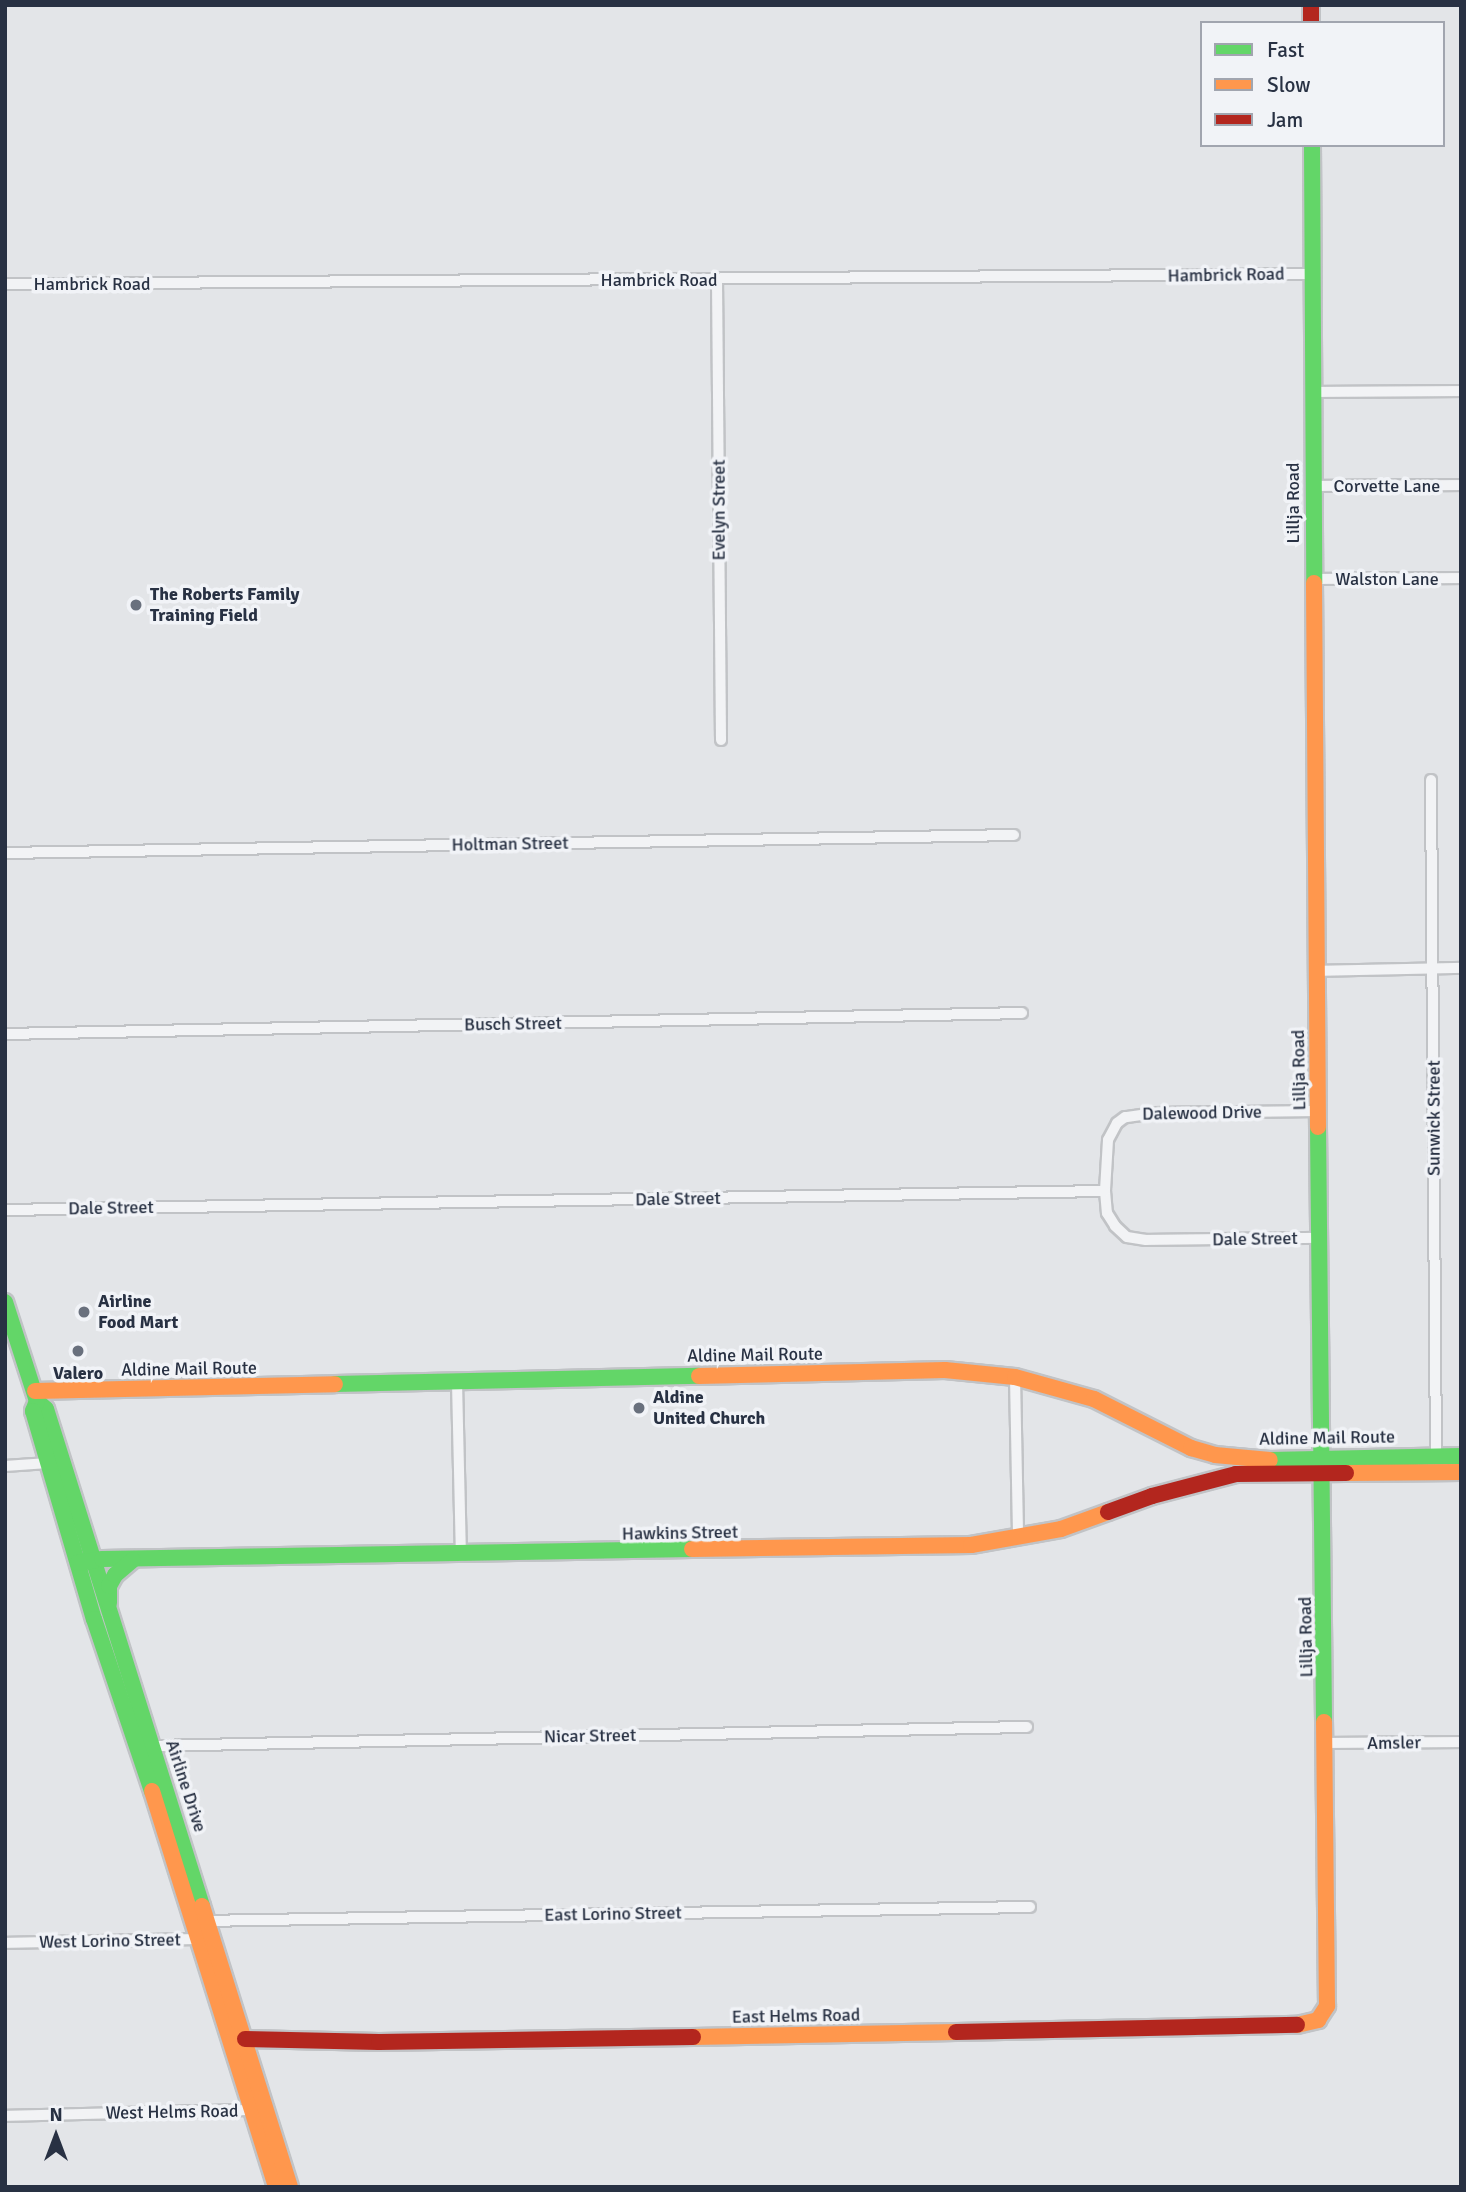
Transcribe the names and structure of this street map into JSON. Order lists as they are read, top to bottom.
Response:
{
  "streets": {
    "main road": [
      "Lillja Road",
      "Aldine Mail Route",
      "Hawkins Street",
      "Airline Drive",
      "East Helms Road"
    ],
    "street": [
      "Hambrick Road",
      "Corvette Lane",
      "Evelyn Street",
      "Walston Lane",
      "Holtman Street",
      "Busch Street",
      "Dalewood Drive",
      "Sunwick Street",
      "Dale Street",
      "Nicar Street",
      "Amsler",
      "East Lorino Street",
      "West Lorino Street",
      "West Helms Road"
    ]
  },
  "crossings": [
    ["Hambrick Road", "Lillja Road"],
    ["Hambrick Road", "Evelyn Street"],
    ["Corvette Lane", "Lillja Road"],
    ["Lillja Road", "Walston Lane"],
    ["Lillja Road", "Dalewood Drive"],
    ["Lillja Road", "Dale Street"],
    ["Lillja Road", "Aldine Mail Route"],
    ["Lillja Road", "Amsler"],
    ["Lillja Road", "East Helms Road"],
    ["Dalewood Drive", "Dale Street"],
    ["Sunwick Street", "Aldine Mail Route"],
    ["Aldine Mail Route", "Hawkins Street"],
    ["Aldine Mail Route", "Airline Drive"],
    ["Hawkins Street", "Airline Drive"],
    ["Nicar Street", "Airline Drive"],
    ["Airline Drive", "East Lorino Street"],
    ["Airline Drive", "West Lorino Street"],
    ["Airline Drive", "East Helms Road"],
    ["Airline Drive", "West Helms Road"]
  ],
  "places": [
    "The Roberts Family Training Field",
    "Airline Food Mart",
    "Valero",
    "Aldine United Church"
  ],
  "legend": ["Fast", "Slow", "Jam"],
  "north": "top"
}
